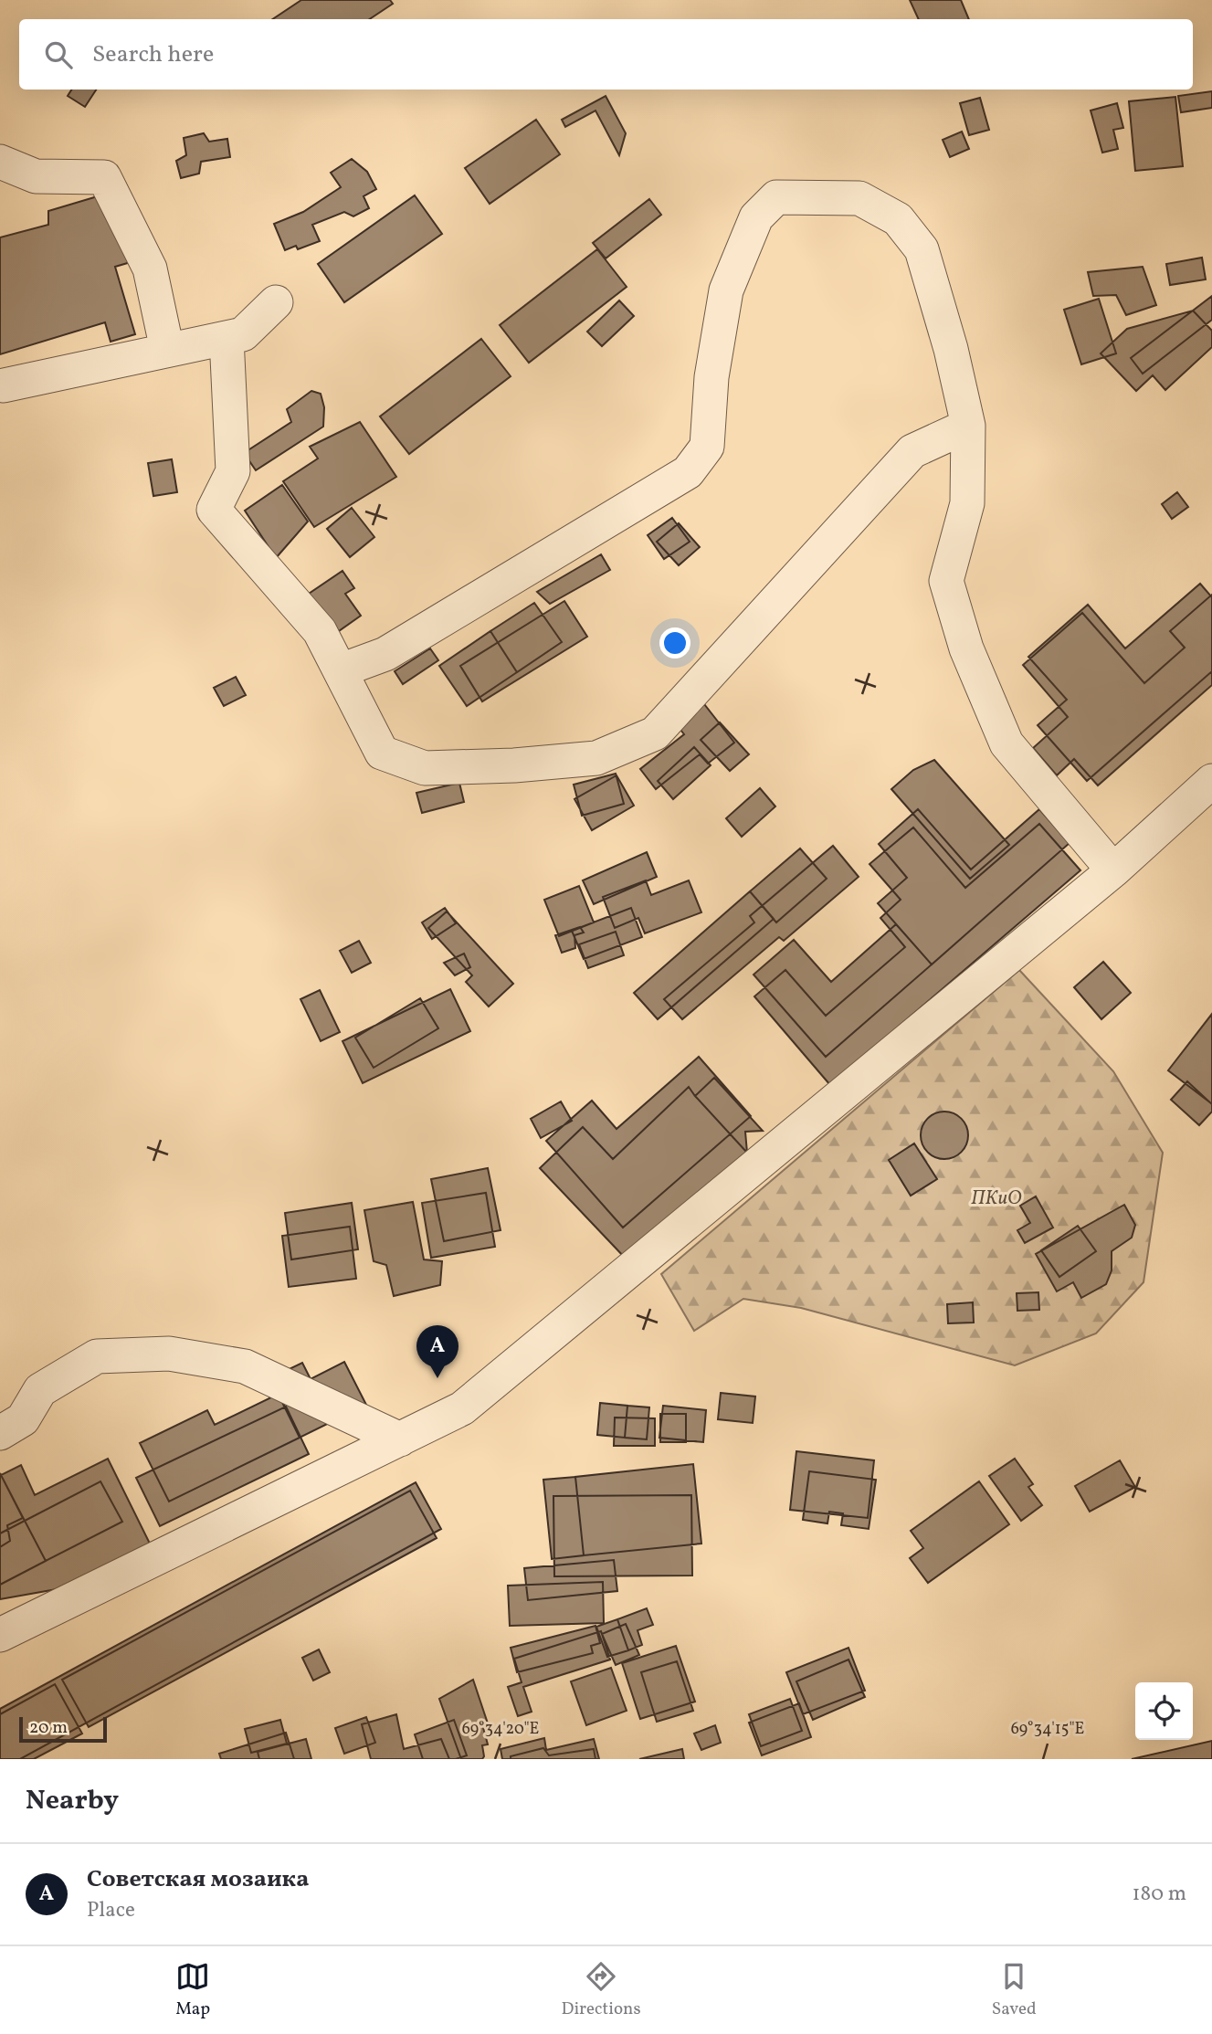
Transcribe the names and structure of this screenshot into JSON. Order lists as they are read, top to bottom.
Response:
{
  "parks": ["ПКиО"],
  "scale_bar": "20 m",
  "page": {
    "search": "Search here",
    "pins": "A",
    "scale": "20 m",
    "heading": "Nearby",
    "list": [
      {
        "mark": "A",
        "name": "Советская мозаика",
        "note": "Place",
        "value": "180 m"
      }
    ],
    "nav": ["Map", "Directions", "Saved"]
  },
  "coordinates": ["69°34'20\"E", "69°34'15\"E"]
}
